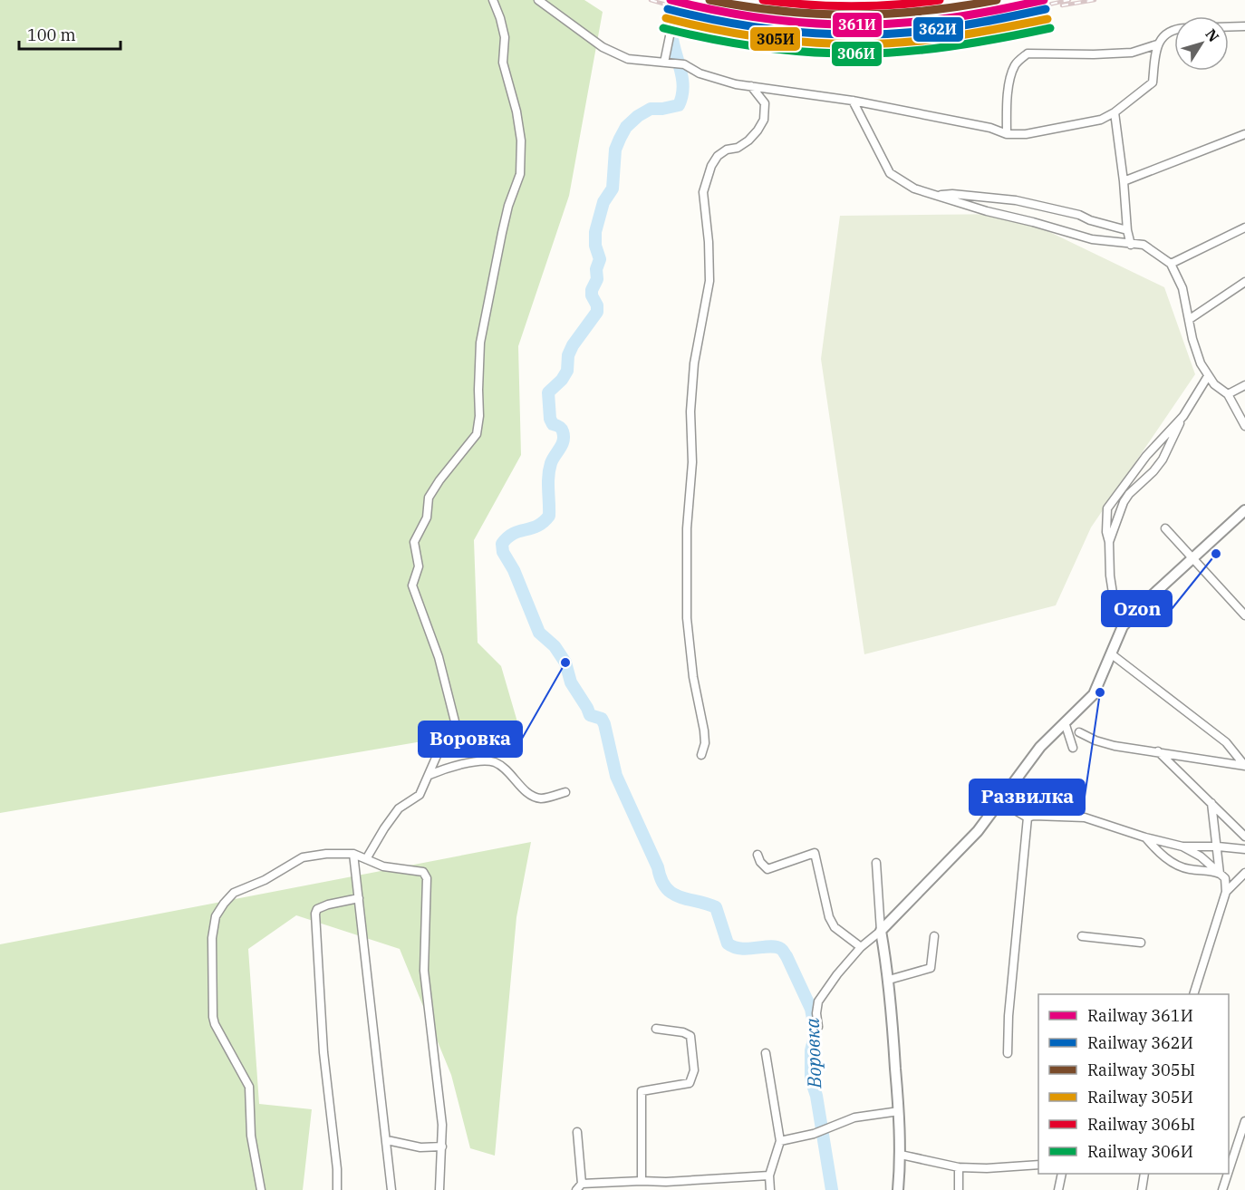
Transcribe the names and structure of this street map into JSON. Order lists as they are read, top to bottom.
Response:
{
  "water": ["Воровка"],
  "places": ["Ozon", "Воровка", "Развилка"],
  "lines": [
    "rail line 361И",
    "rail line 305Ы",
    "rail line 306Ы",
    "rail line 362И",
    "rail line 305И",
    "rail line 306И"
  ],
  "legend": [
    "Railway 361И",
    "Railway 362И",
    "Railway 305Ы",
    "Railway 305И",
    "Railway 306Ы",
    "Railway 306И"
  ],
  "scale_bar": "100 m",
  "north": "top right"
}
